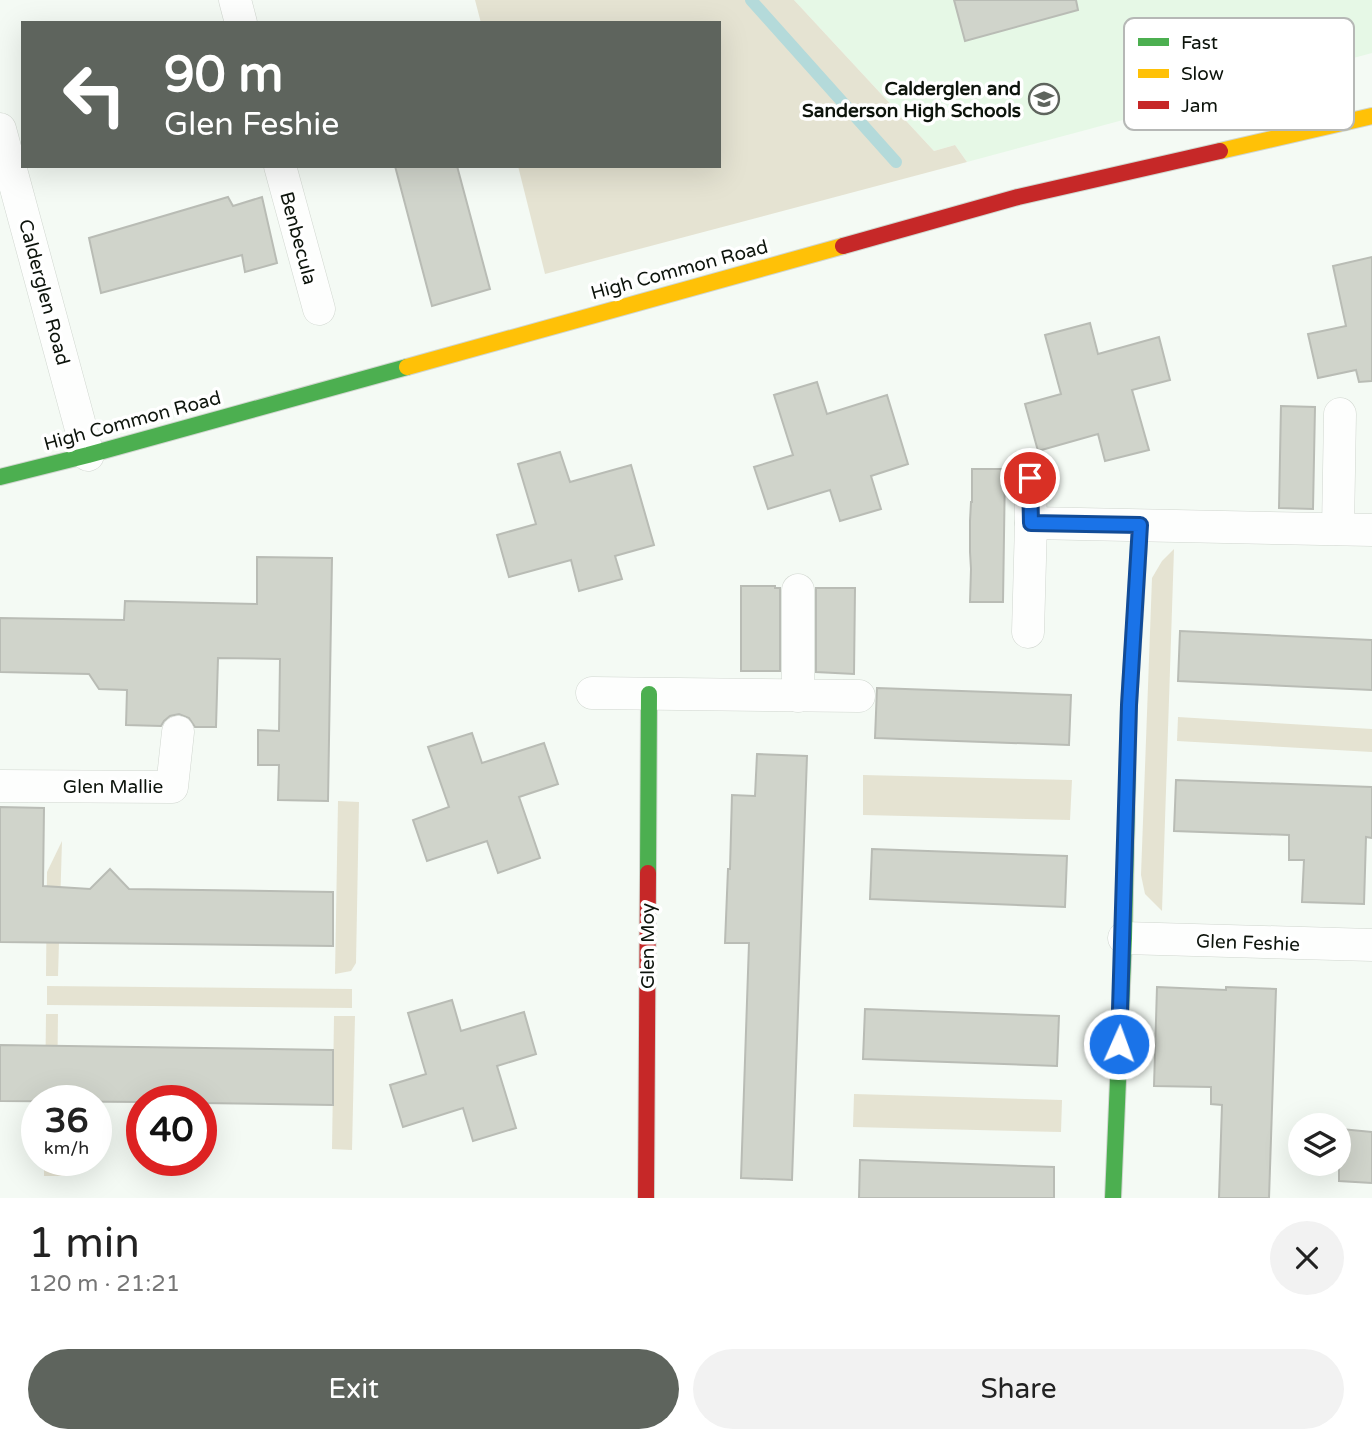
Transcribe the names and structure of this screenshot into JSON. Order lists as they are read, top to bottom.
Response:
{
  "streets": {
    "street": [
      "Benbecula",
      "High Common Road",
      "Calderglen Road",
      "Glen Mallie",
      "Glen Feshie",
      "Glen Moy"
    ]
  },
  "crossings": [
    ["High Common Road", "Calderglen Road"]
  ],
  "places": {
    "school or university": ["Calderglen and Sanderson High Schools"]
  },
  "legend": ["Fast", "Slow", "Jam"],
  "page": {
    "turn": ["90 m", "Glen Feshie"],
    "speed": "36 km/h",
    "limit": "40",
    "heading": ["1 min", "120 m · 21:21"],
    "buttons": ["Exit", "Share"]
  }
}
